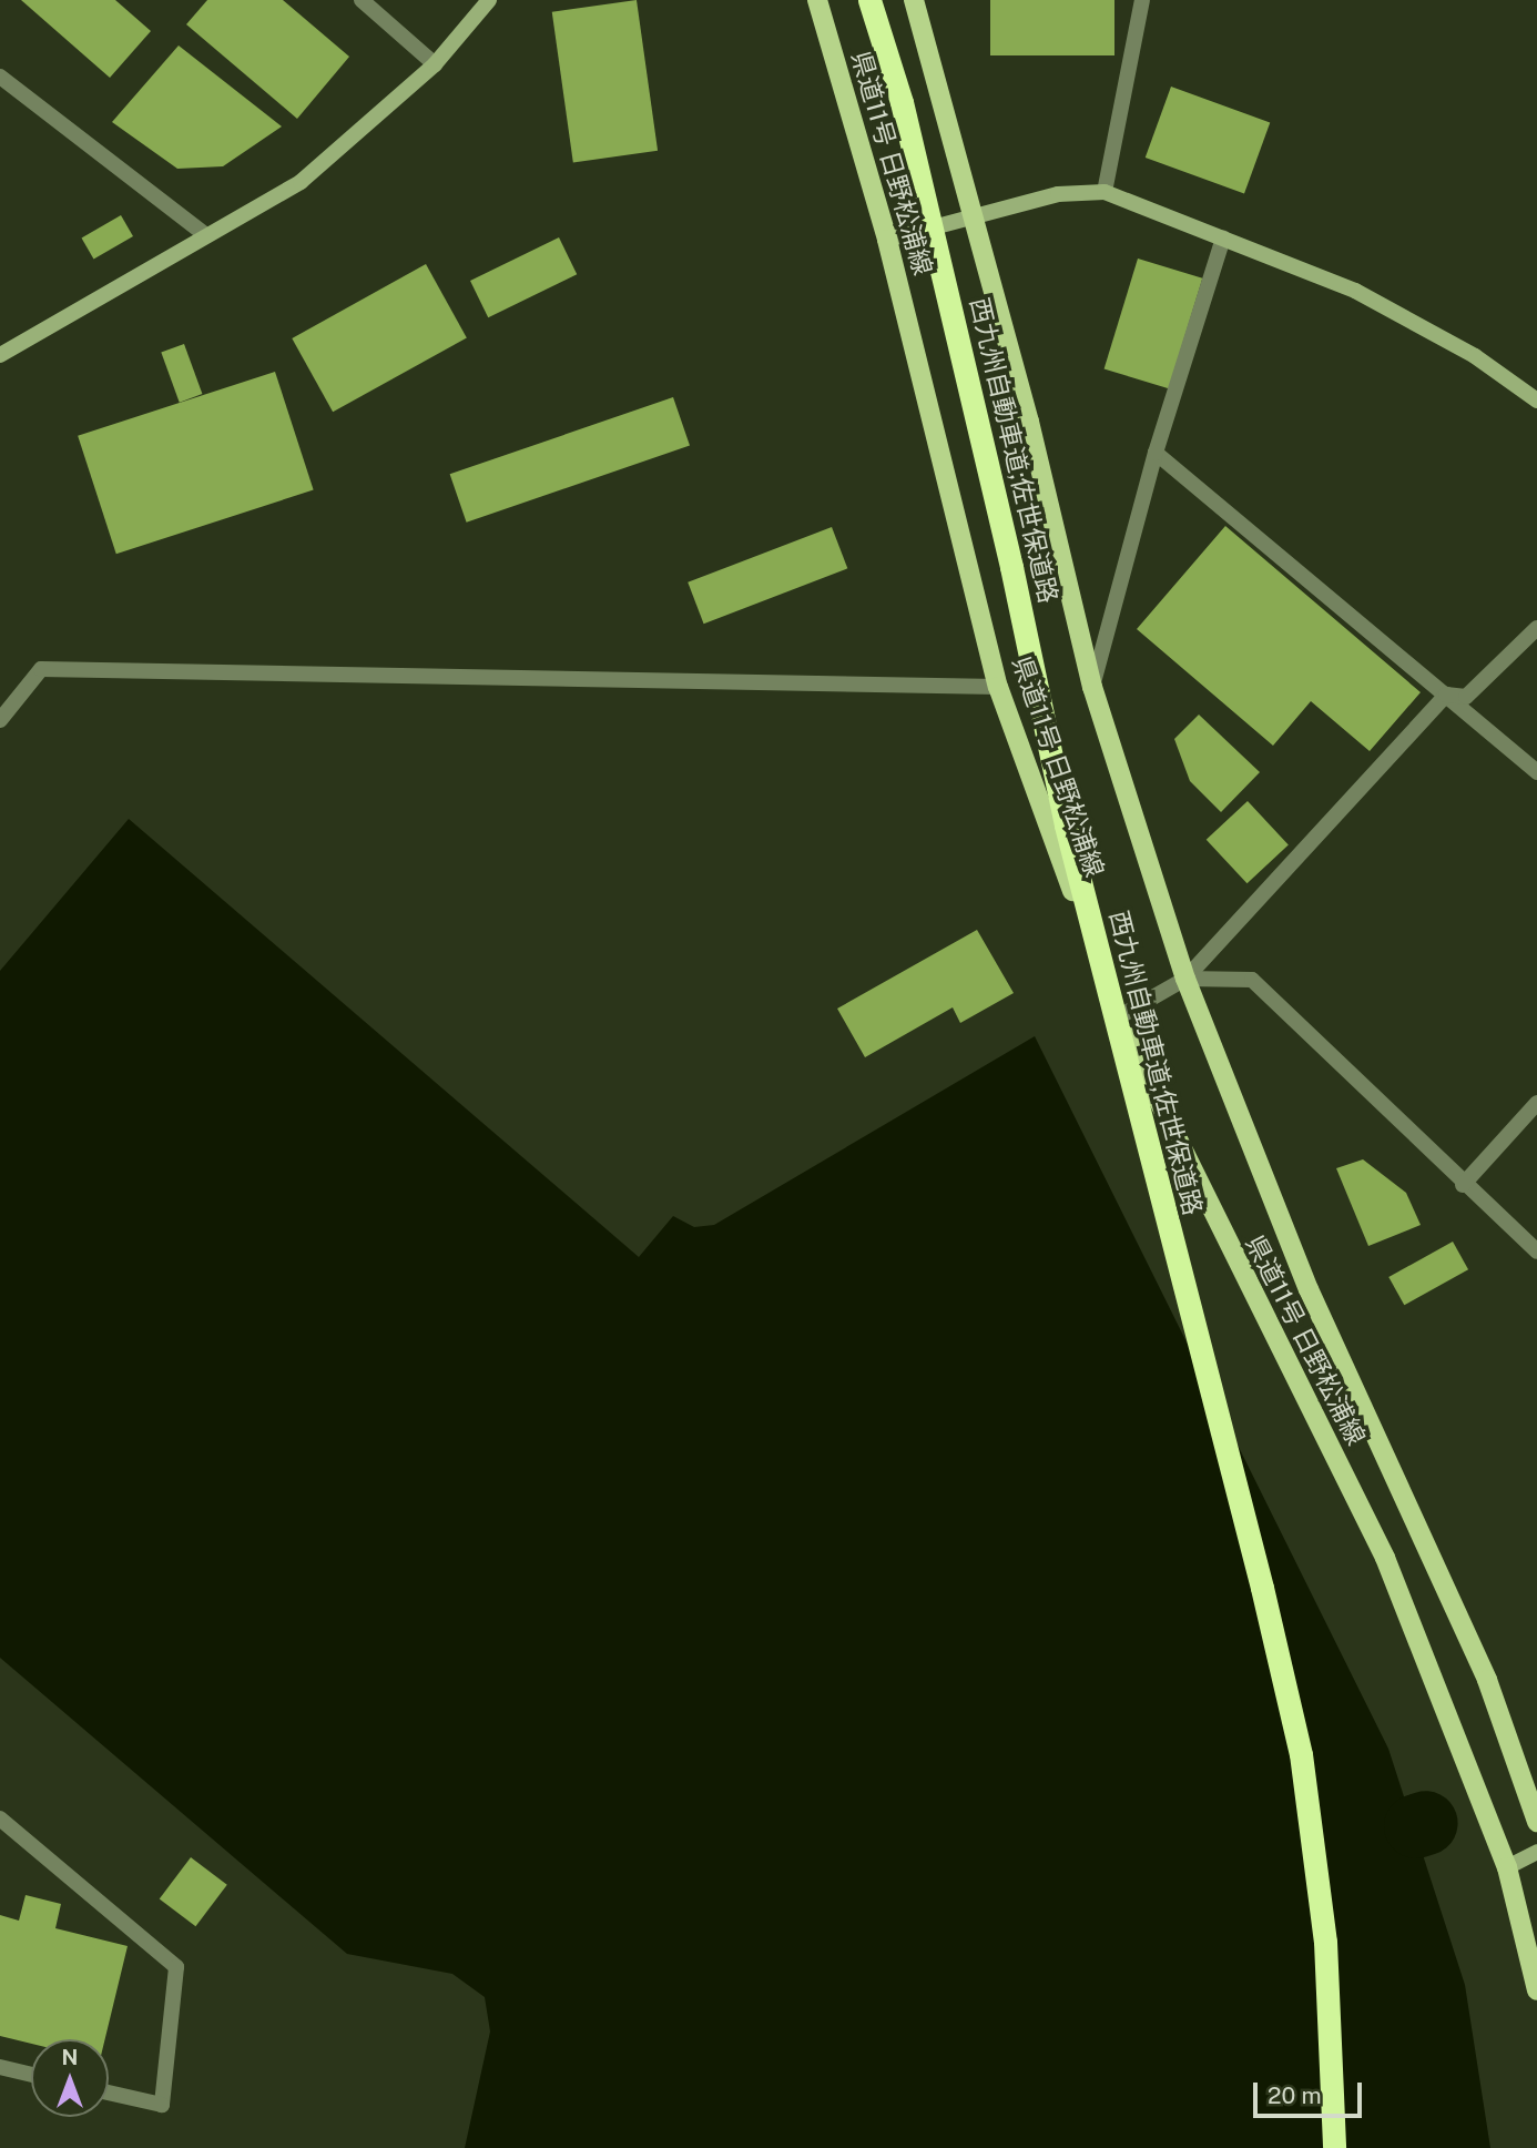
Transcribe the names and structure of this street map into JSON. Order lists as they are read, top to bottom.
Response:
{
  "streets": {
    "highway": ["西九州自動車道;佐世保道路"],
    "main road": ["県道11号 日野松浦線"]
  },
  "scale_bar": "20 m",
  "north": "top"
}
